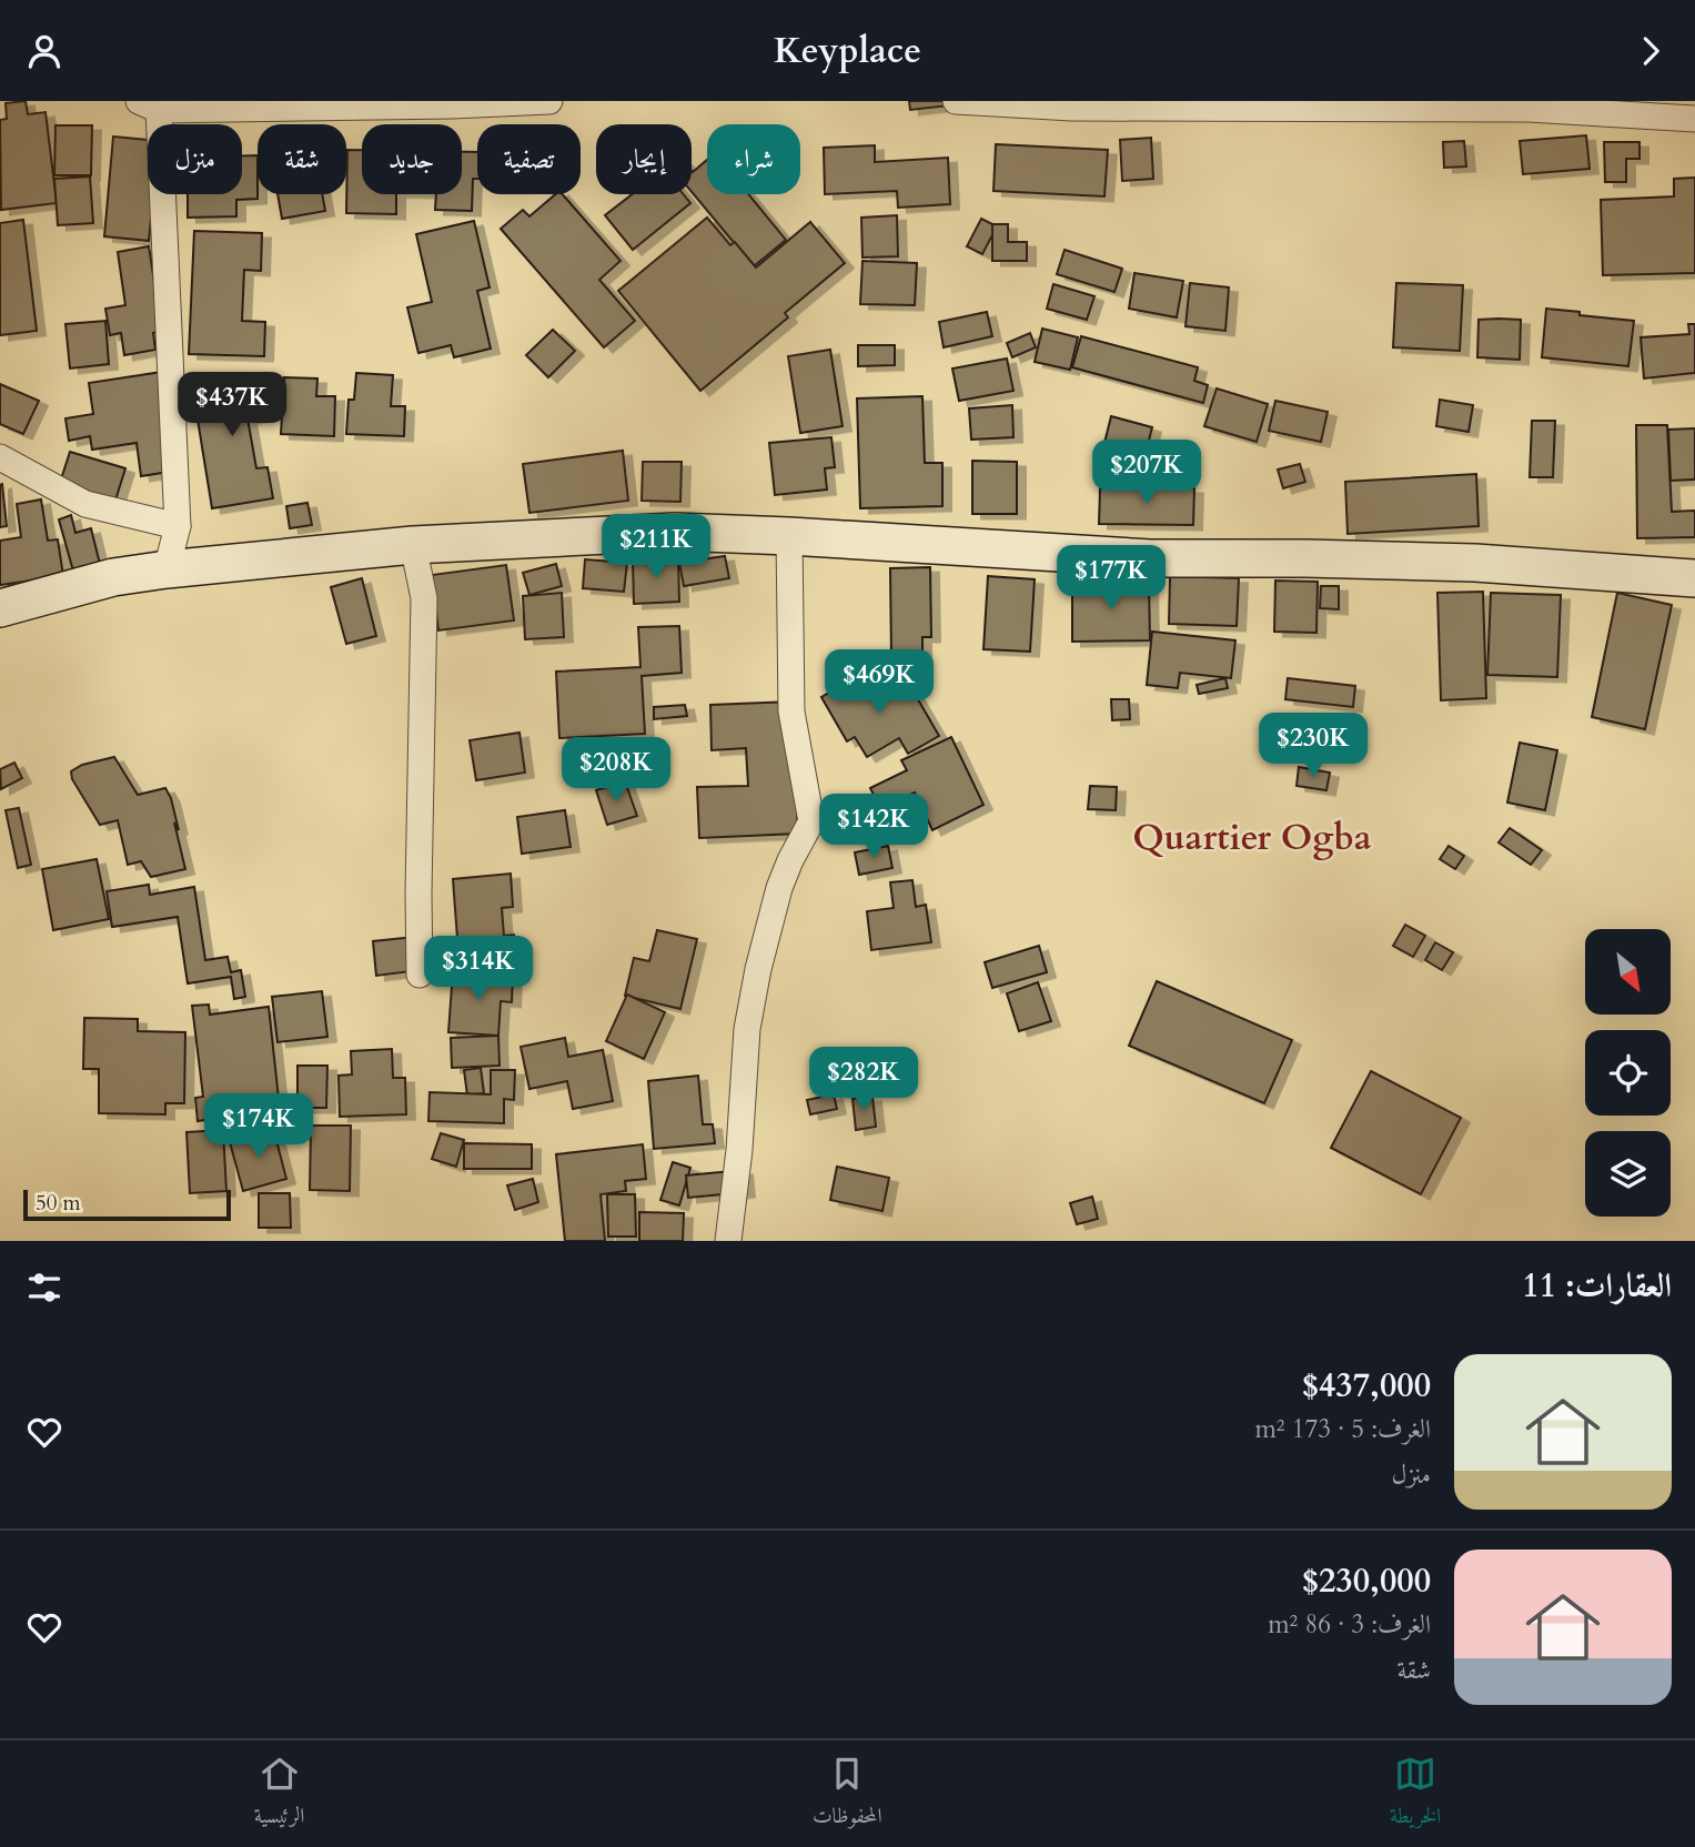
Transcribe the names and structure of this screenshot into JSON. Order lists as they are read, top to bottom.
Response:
{
  "districts": ["Quartier Ogba"],
  "scale_bar": "50 m",
  "north": "bottom right",
  "page": {
    "header": "Keyplace",
    "chip": [
      "شراء",
      "إيجار",
      "تصفية",
      "جديد",
      "شقة",
      "منزل"
    ],
    "price": [
      "$437K",
      "$207K",
      "$211K",
      "$177K",
      "$469K",
      "$230K",
      "$208K",
      "$142K",
      "$314K",
      "$282K",
      "$174K"
    ],
    "scale": "50 m",
    "heading": "العقارات: 11",
    "list": [
      {
        "name": "$437,000",
        "note": "الغرف: 5 · 173 m² · منزل"
      },
      {
        "name": "$230,000",
        "note": "الغرف: 3 · 86 m² · شقة"
      }
    ],
    "tabs": ["الخريطة", "المحفوظات", "الرئيسية"]
  }
}
